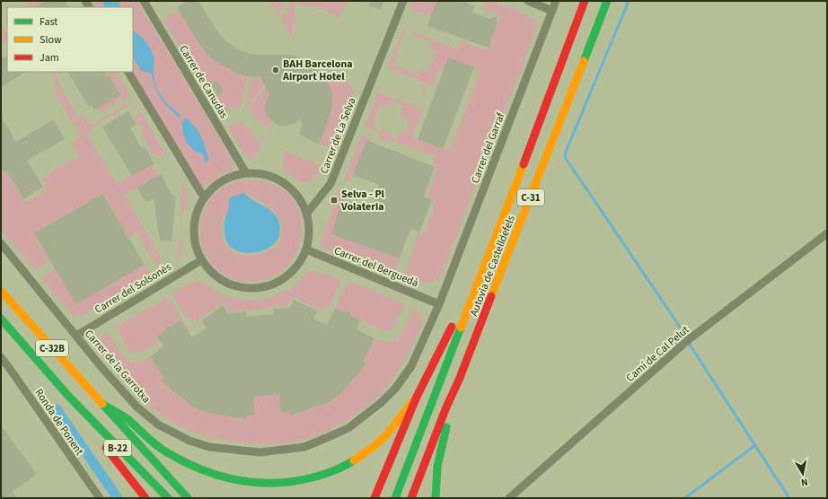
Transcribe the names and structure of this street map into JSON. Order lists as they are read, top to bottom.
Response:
{
  "streets": {
    "highway": [
      "C-31",
      "Autovia de Castelldefels",
      "C-32B",
      "B-22"
    ],
    "street": [
      "Carrer de Canudas",
      "Carrer de La Selva",
      "Carrer del Garraf",
      "Carrer del Berguedà",
      "Carrer del Solsonès",
      "Camí de Cal Pelut",
      "Carrer de la Garrotxa",
      "Ronda de Ponent"
    ]
  },
  "crossings": [
    ["Carrer de Canudas", "Carrer de La Selva"],
    ["Carrer de Canudas", "Carrer del Berguedà"],
    ["Carrer de Canudas", "Carrer del Solsonès"],
    ["Carrer de La Selva", "Carrer del Berguedà"],
    ["Carrer de La Selva", "Carrer del Solsonès"],
    ["Carrer del Garraf", "Carrer del Berguedà"],
    ["Carrer del Garraf", "Carrer de la Garrotxa"],
    ["Carrer del Berguedà", "Carrer del Solsonès"],
    ["Carrer del Berguedà", "Carrer de la Garrotxa"],
    ["Carrer del Solsonès", "Carrer de la Garrotxa"],
    ["C-32B", "B-22"]
  ],
  "places": {
    "other": ["BAH Barcelona Airport Hotel"],
    "transit": ["Selva - Pl Volateria"]
  },
  "legend": ["Fast", "Slow", "Jam"],
  "north": "bottom"
}
